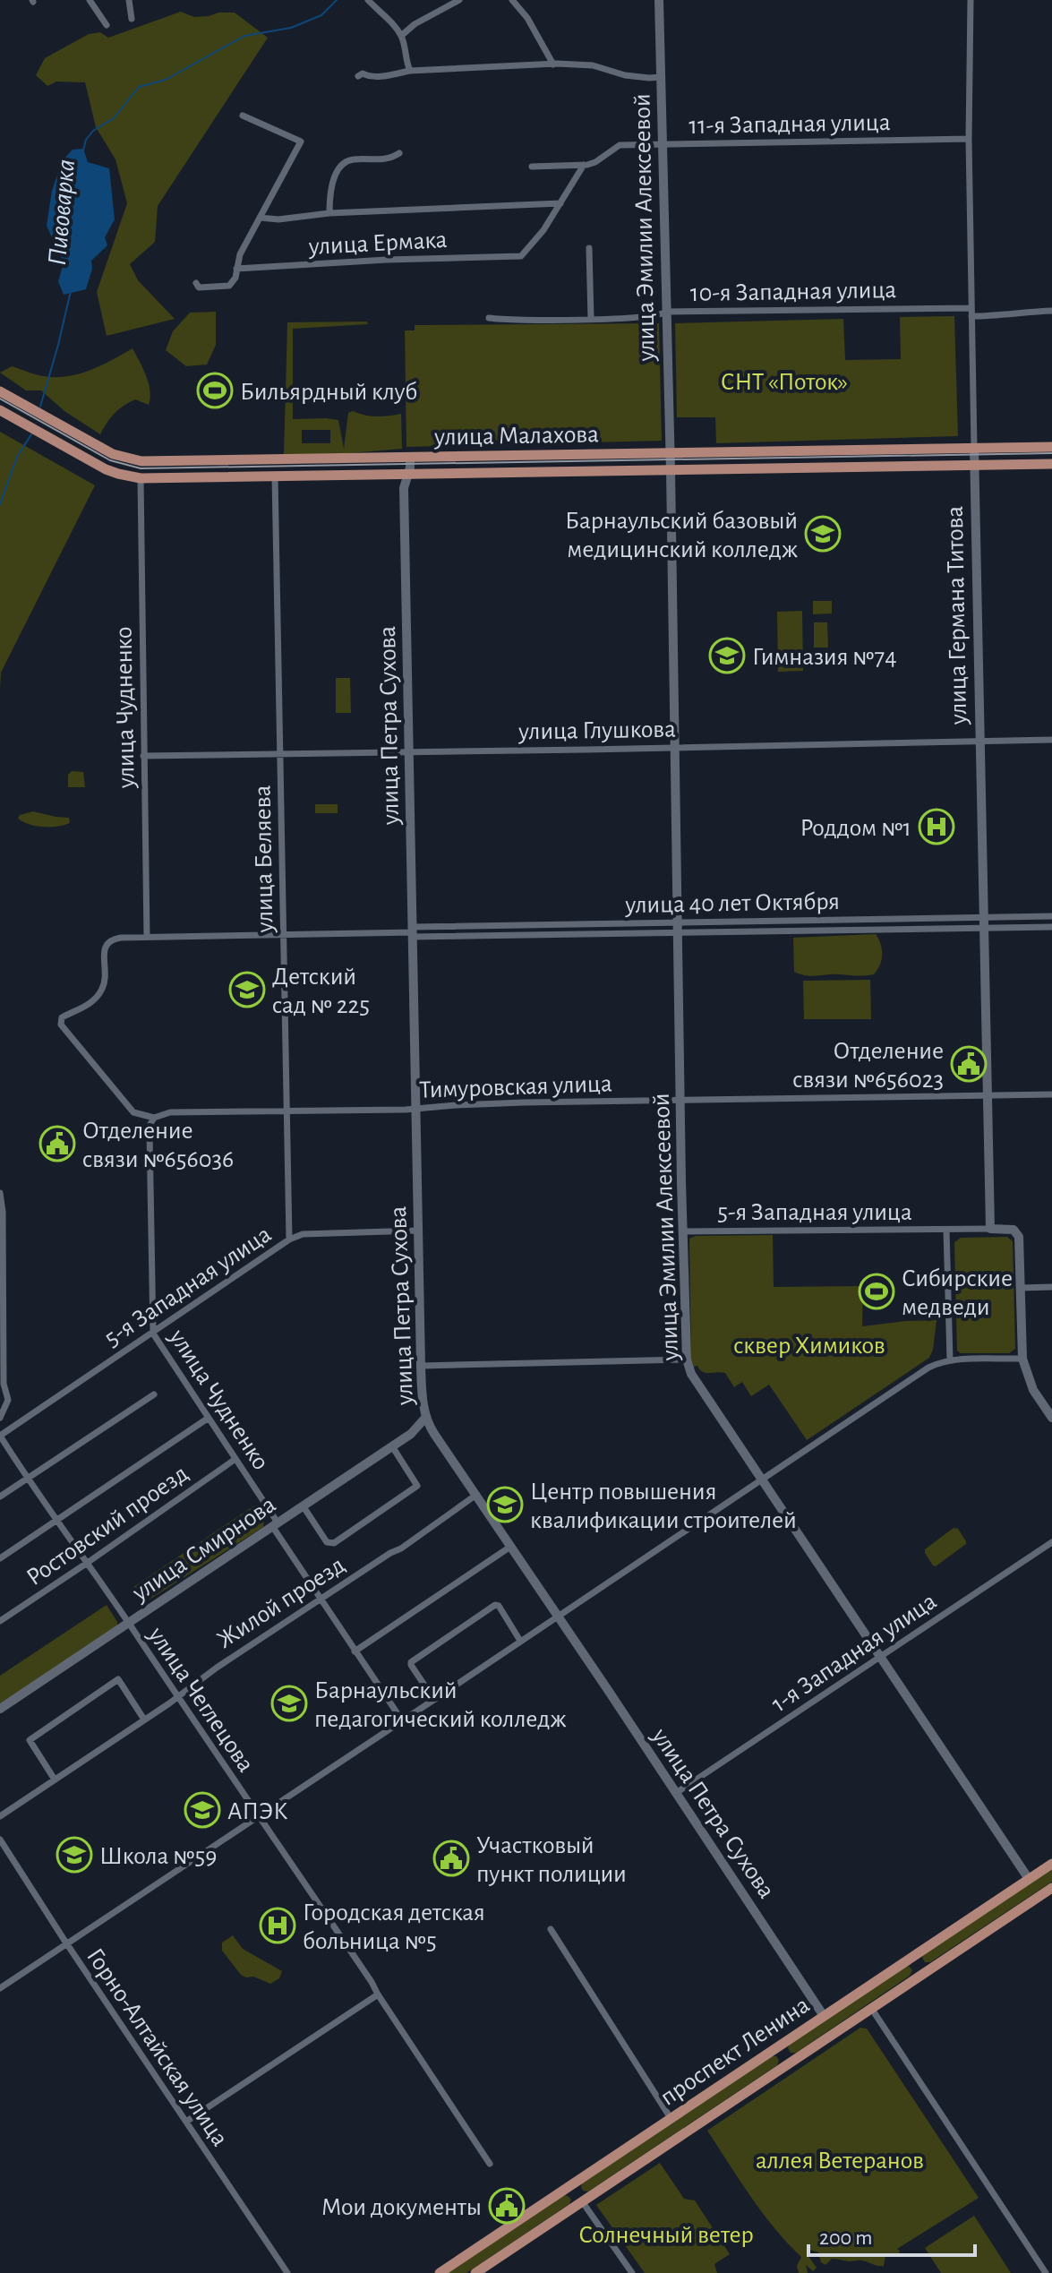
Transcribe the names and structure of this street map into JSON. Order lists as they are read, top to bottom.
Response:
{
  "streets": {
    "main road": ["улица Малахова", "проспект Ленина"],
    "street": [
      "11-я Западная улица",
      "улица Эмилии Алексеевой",
      "улица Ермака",
      "10-я Западная улица",
      "улица Германа Титова",
      "улица Чудненко",
      "улица Петра Сухова",
      "улица Глушкова",
      "улица Беляева",
      "улица 40 лет Октября",
      "Тимуровская улица",
      "5-я Западная улица",
      "Ростовский проезд",
      "улица Смирнова",
      "Жилой проезд",
      "1-я Западная улица",
      "улица Чеглецова",
      "Горно-Алтайская улица"
    ]
  },
  "crossings": [
    ["11-я Западная улица", "улица Эмилии Алексеевой"],
    ["11-я Западная улица", "улица Германа Титова"],
    ["улица Эмилии Алексеевой", "10-я Западная улица"],
    ["улица Эмилии Алексеевой", "улица Малахова"],
    ["улица Эмилии Алексеевой", "улица Глушкова"],
    ["улица Эмилии Алексеевой", "улица 40 лет Октября"],
    ["улица Эмилии Алексеевой", "Тимуровская улица"],
    ["улица Эмилии Алексеевой", "5-я Западная улица"],
    ["улица Эмилии Алексеевой", "1-я Западная улица"],
    ["улица Эмилии Алексеевой", "проспект Ленина"],
    ["10-я Западная улица", "улица Германа Титова"],
    ["улица Малахова", "улица Германа Титова"],
    ["улица Малахова", "улица Чудненко"],
    ["улица Малахова", "улица Петра Сухова"],
    ["улица Малахова", "улица Беляева"],
    ["улица Германа Титова", "улица Глушкова"],
    ["улица Германа Титова", "улица 40 лет Октября"],
    ["улица Германа Титова", "Тимуровская улица"],
    ["улица Чудненко", "улица Глушкова"],
    ["улица Чудненко", "улица 40 лет Октября"],
    ["улица Чудненко", "Тимуровская улица"],
    ["улица Чудненко", "5-я Западная улица"],
    ["улица Чудненко", "Ростовский проезд"],
    ["улица Чудненко", "улица Смирнова"],
    ["улица Чудненко", "Жилой проезд"],
    ["улица Петра Сухова", "улица Глушкова"],
    ["улица Петра Сухова", "улица 40 лет Октября"],
    ["улица Петра Сухова", "Тимуровская улица"],
    ["улица Петра Сухова", "5-я Западная улица"],
    ["улица Петра Сухова", "улица Смирнова"],
    ["улица Петра Сухова", "Жилой проезд"],
    ["улица Петра Сухова", "1-я Западная улица"],
    ["улица Петра Сухова", "проспект Ленина"],
    ["улица Глушкова", "улица Беляева"],
    ["улица Беляева", "улица 40 лет Октября"],
    ["улица Беляева", "Тимуровская улица"],
    ["улица Беляева", "5-я Западная улица"],
    ["улица 40 лет Октября", "Тимуровская улица"],
    ["5-я Западная улица", "улица Чеглецова"],
    ["Ростовский проезд", "улица Чеглецова"],
    ["улица Смирнова", "улица Чеглецова"],
    ["Жилой проезд", "улица Чеглецова"]
  ],
  "water": ["Пивоварка"],
  "parks": [
    "СНТ «Поток»",
    "сквер Химиков",
    "аллея Ветеранов",
    "Солнечный ветер"
  ],
  "places": {
    "sports": ["Бильярдный клуб", "Сибирские медведи"],
    "school or university": [
      "Барнаульский базовый медицинский колледж",
      "Гимназия №74",
      "Детский сад № 225",
      "Центр повышения квалификации строителей",
      "Барнаульский педагогический колледж",
      "АПЭК",
      "Школа №59"
    ],
    "hospital": ["Роддом №1", "Городская детская больница №5"],
    "public building": [
      "Отделение связи №656023",
      "Отделение связи №656036",
      "Участковый пункт полиции",
      "Мои документы"
    ]
  },
  "scale_bar": "200 m"
}
